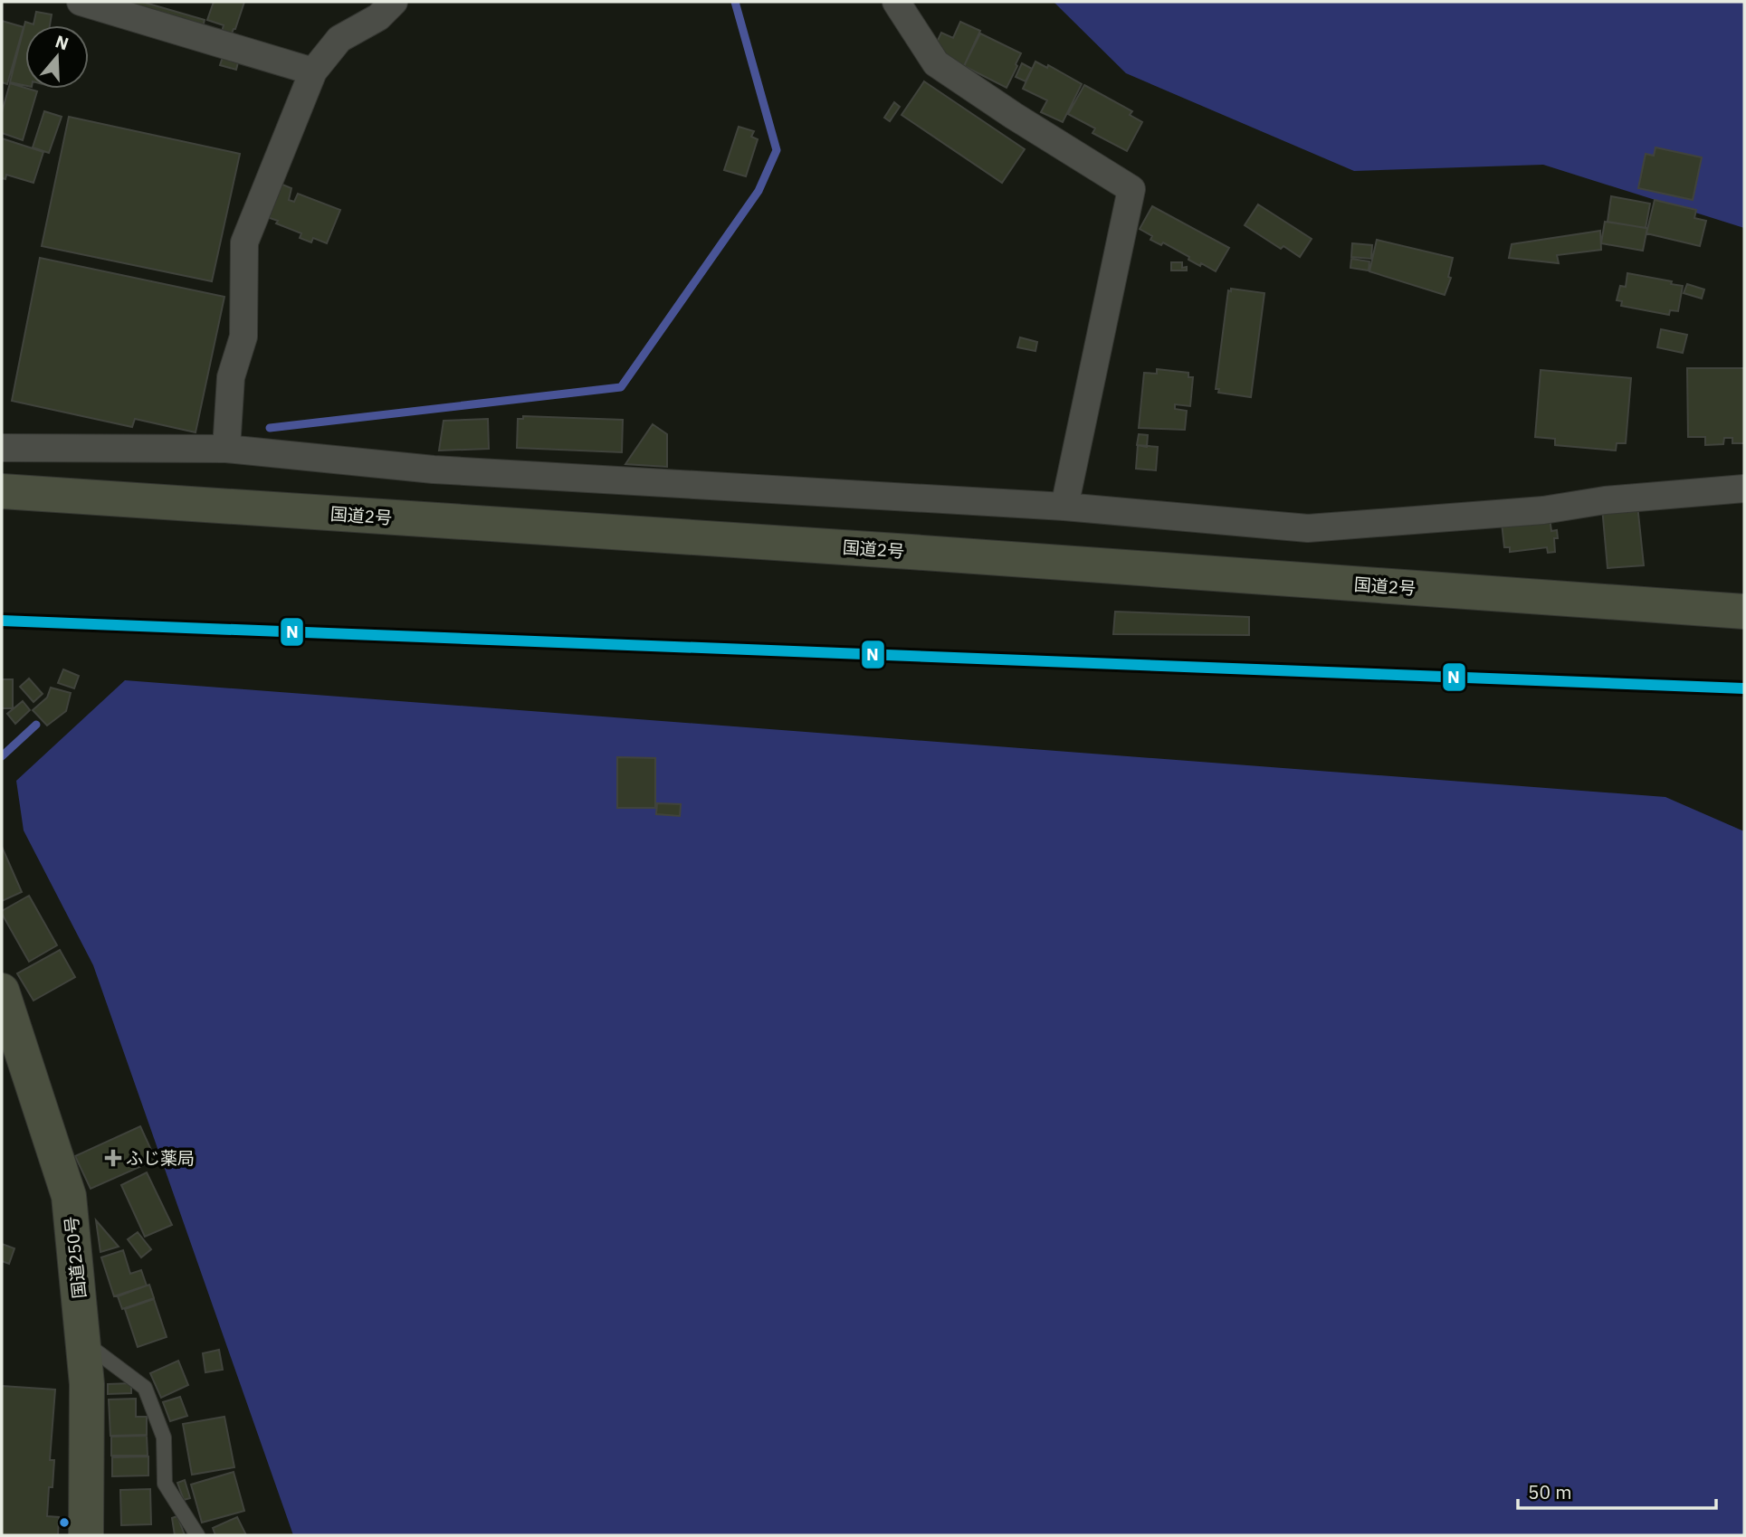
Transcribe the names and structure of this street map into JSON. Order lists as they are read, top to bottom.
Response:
{
  "streets": {
    "highway": ["国道2号", "国道250号"]
  },
  "places": {
    "health": ["ふじ薬局"]
  },
  "lines": ["transit line N"],
  "scale_bar": "50 m",
  "north": "top"
}
